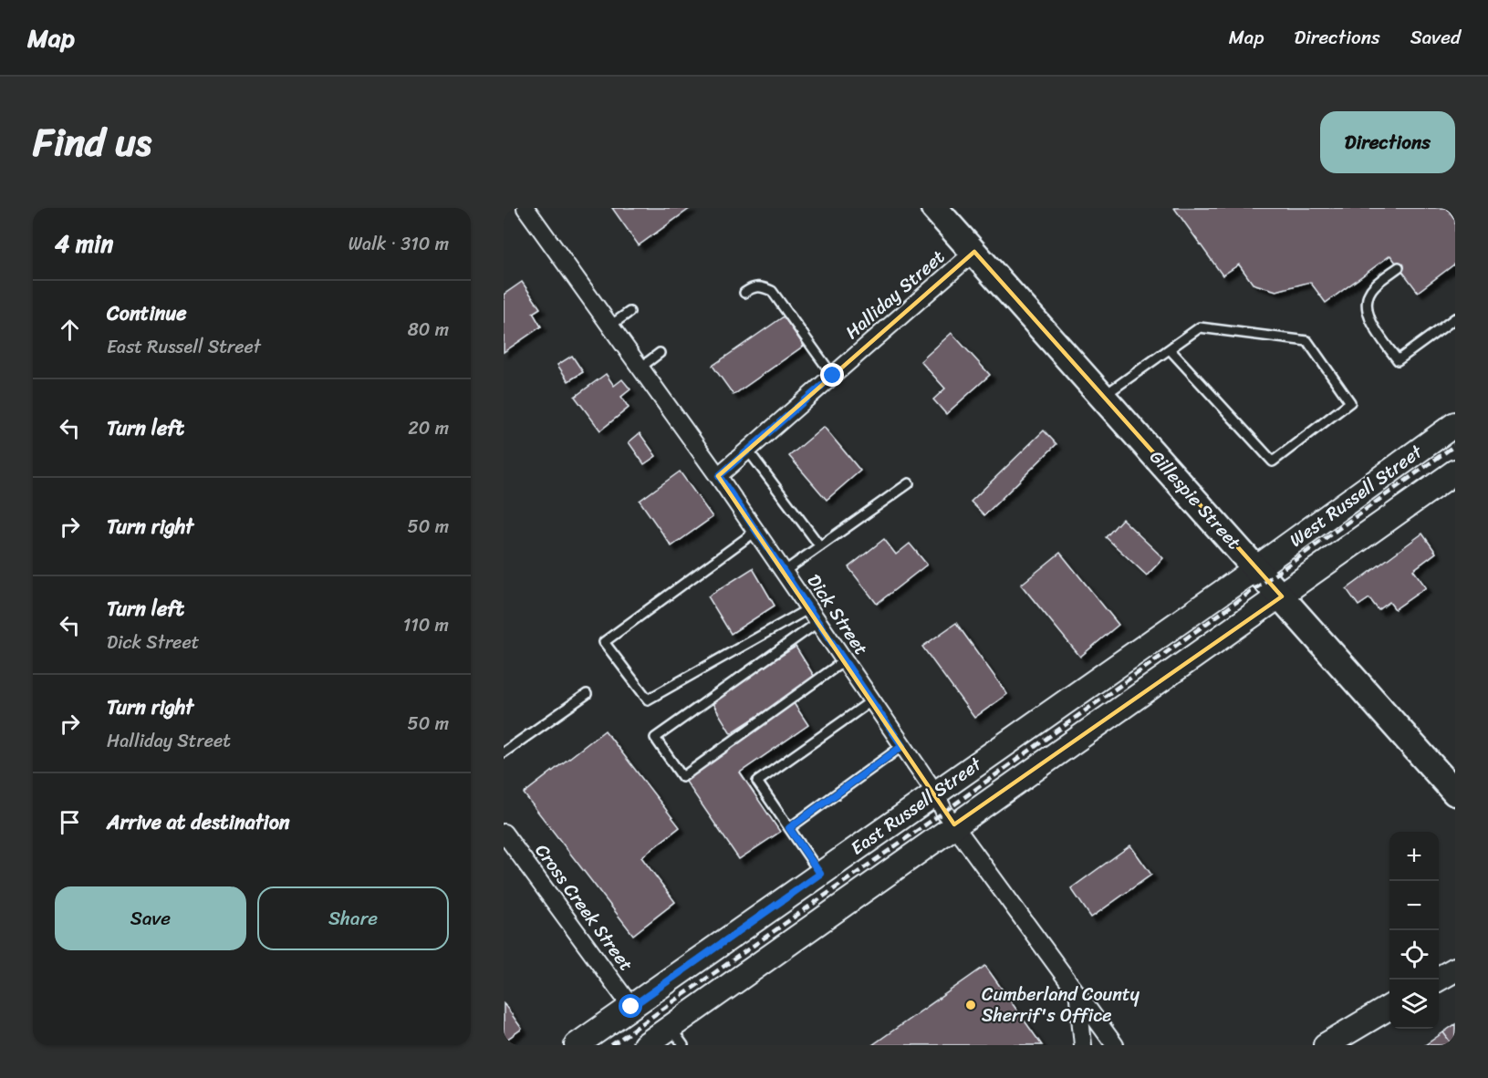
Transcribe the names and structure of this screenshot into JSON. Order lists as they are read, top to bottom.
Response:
{
  "streets": {
    "main road": ["West Russell Street", "Gillespie Street", "East Russell Street"],
    "street": ["Halliday Street", "Dick Street", "Cross Creek Street"]
  },
  "crossings": [
    ["Halliday Street", "Gillespie Street"],
    ["Halliday Street", "Dick Street"],
    ["West Russell Street", "Gillespie Street"],
    ["West Russell Street", "East Russell Street"],
    ["Gillespie Street", "East Russell Street"],
    ["Dick Street", "East Russell Street"],
    ["East Russell Street", "Cross Creek Street"]
  ],
  "places": ["Cumberland County Sherrif's Office"],
  "page": {
    "header": "Map",
    "nav": ["Map", "Directions", "Saved"],
    "title": "Find us",
    "buttons": [
      "Directions",
      ["Save", "Share"]
    ],
    "heading": ["4 min", "Walk · 310 m"],
    "list": [
      ["Continue", "East Russell Street", "80 m"],
      ["Turn left", "20 m"],
      ["Turn right", "50 m"],
      ["Turn left", "Dick Street", "110 m"],
      ["Turn right", "Halliday Street", "50 m"],
      "Arrive at destination"
    ],
    "map_buttons": ["+", "−"]
  }
}
